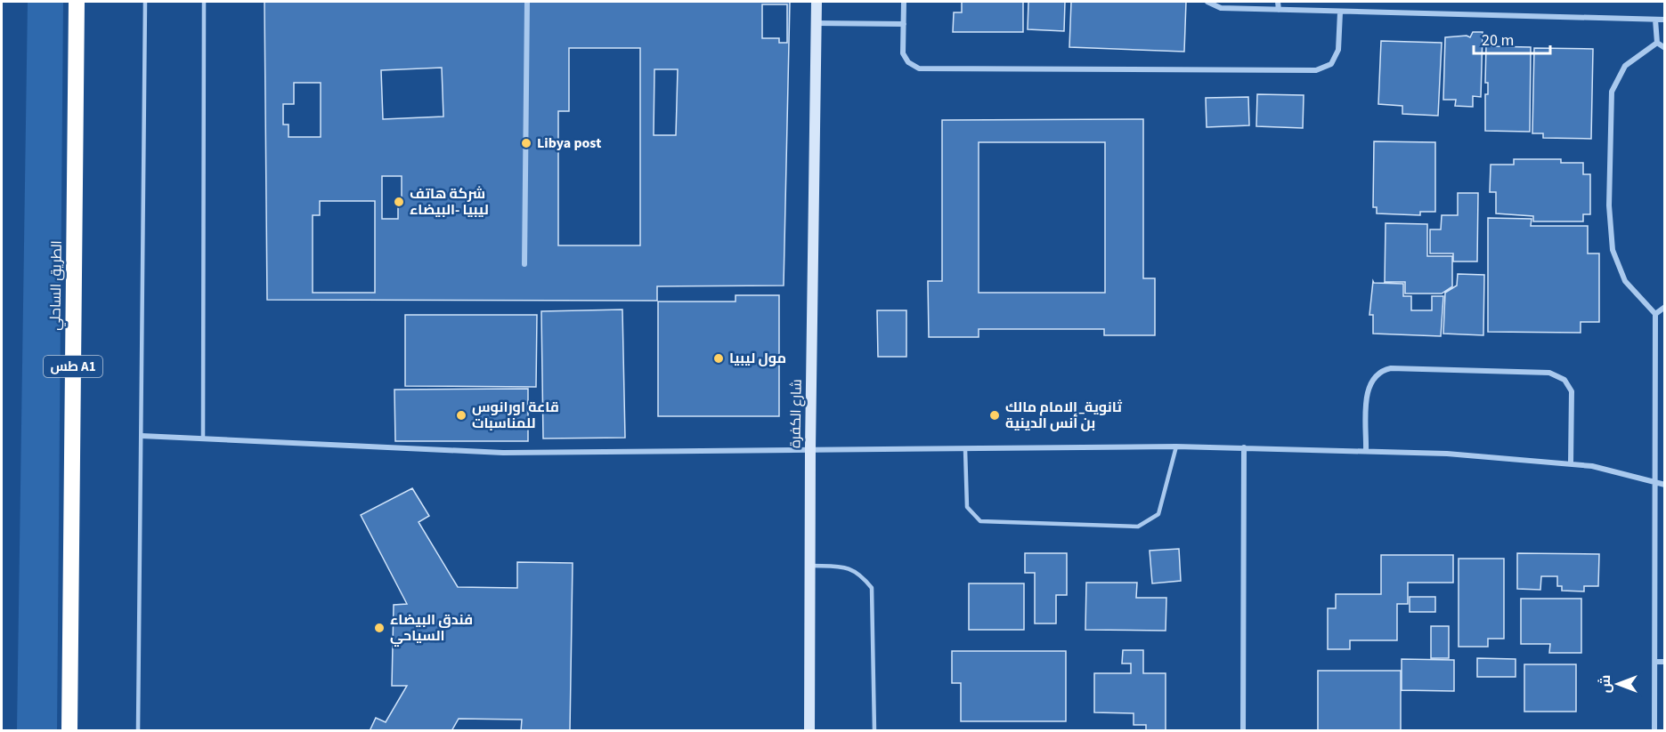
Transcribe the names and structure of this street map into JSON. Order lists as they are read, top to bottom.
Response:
{
  "streets": {
    "highway": ["الطريق الساحلي", "طس A1"],
    "street": ["شارع الكفرة"]
  },
  "places": [
    "Libya post",
    "شركة هاتف ليبيا -البيضاء",
    "مول ليبيا",
    "قاعة اورانوس للمناسبات",
    "ثانوية_الامام مالك بن أنس الدينية",
    "فندق البيضاء السياحي"
  ],
  "scale_bar": "20 m",
  "north": "left"
}
